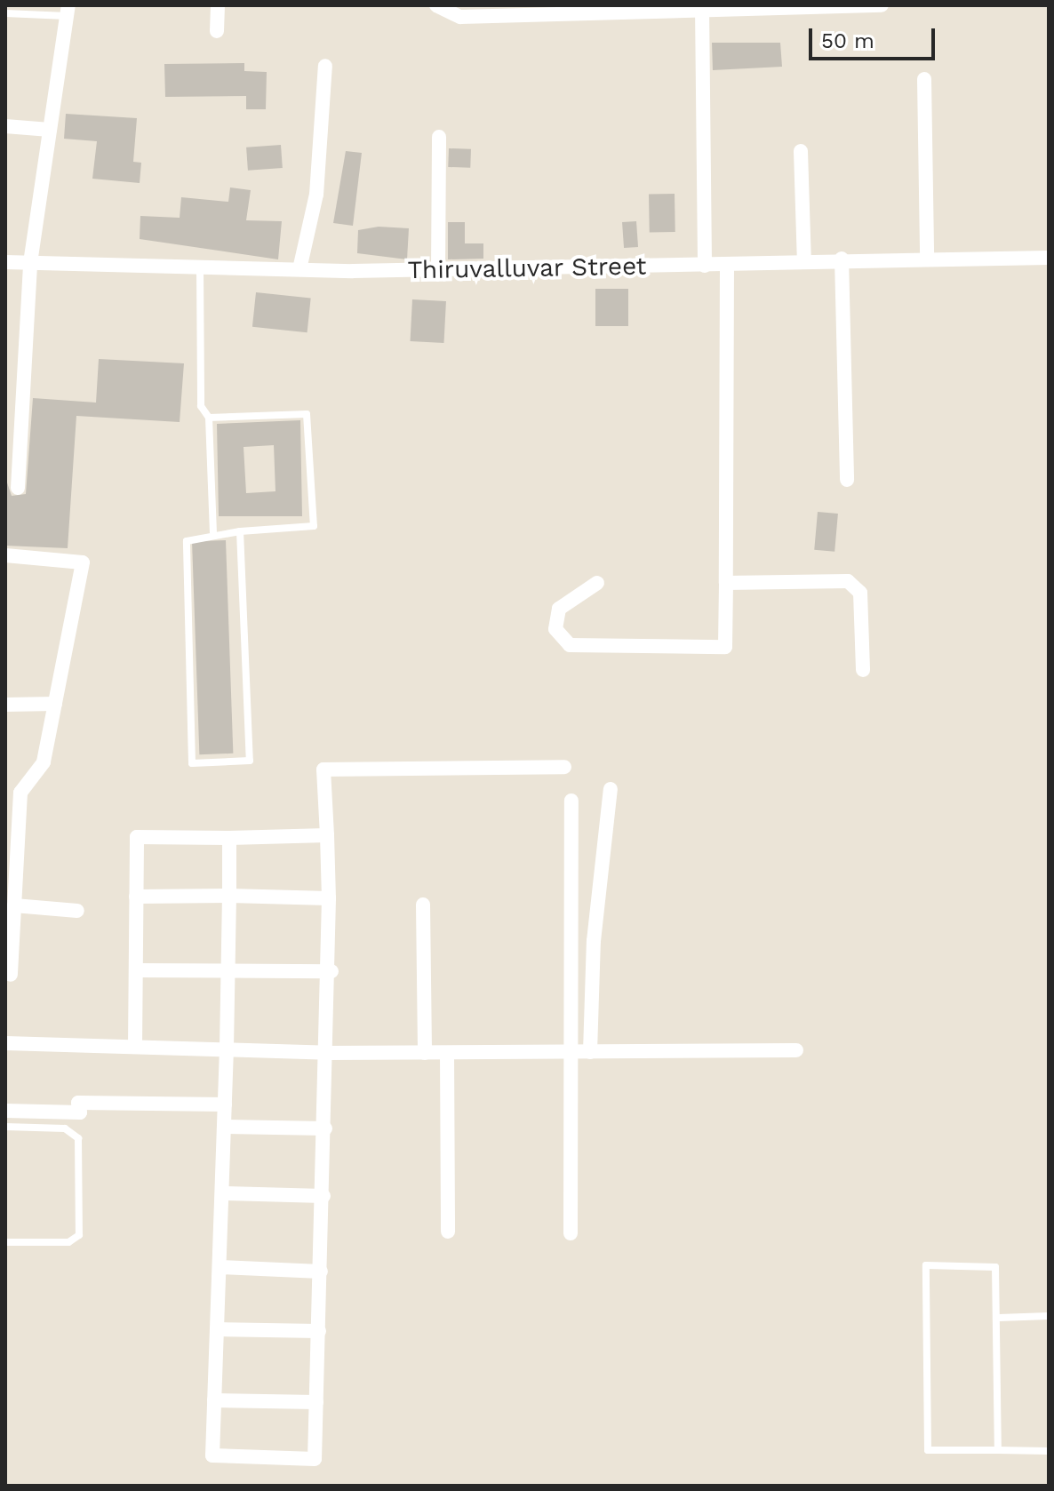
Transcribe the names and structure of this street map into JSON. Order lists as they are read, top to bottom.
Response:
{
  "streets": {
    "street": ["Thiruvalluvar Street"]
  },
  "scale_bar": "50 m"
}
